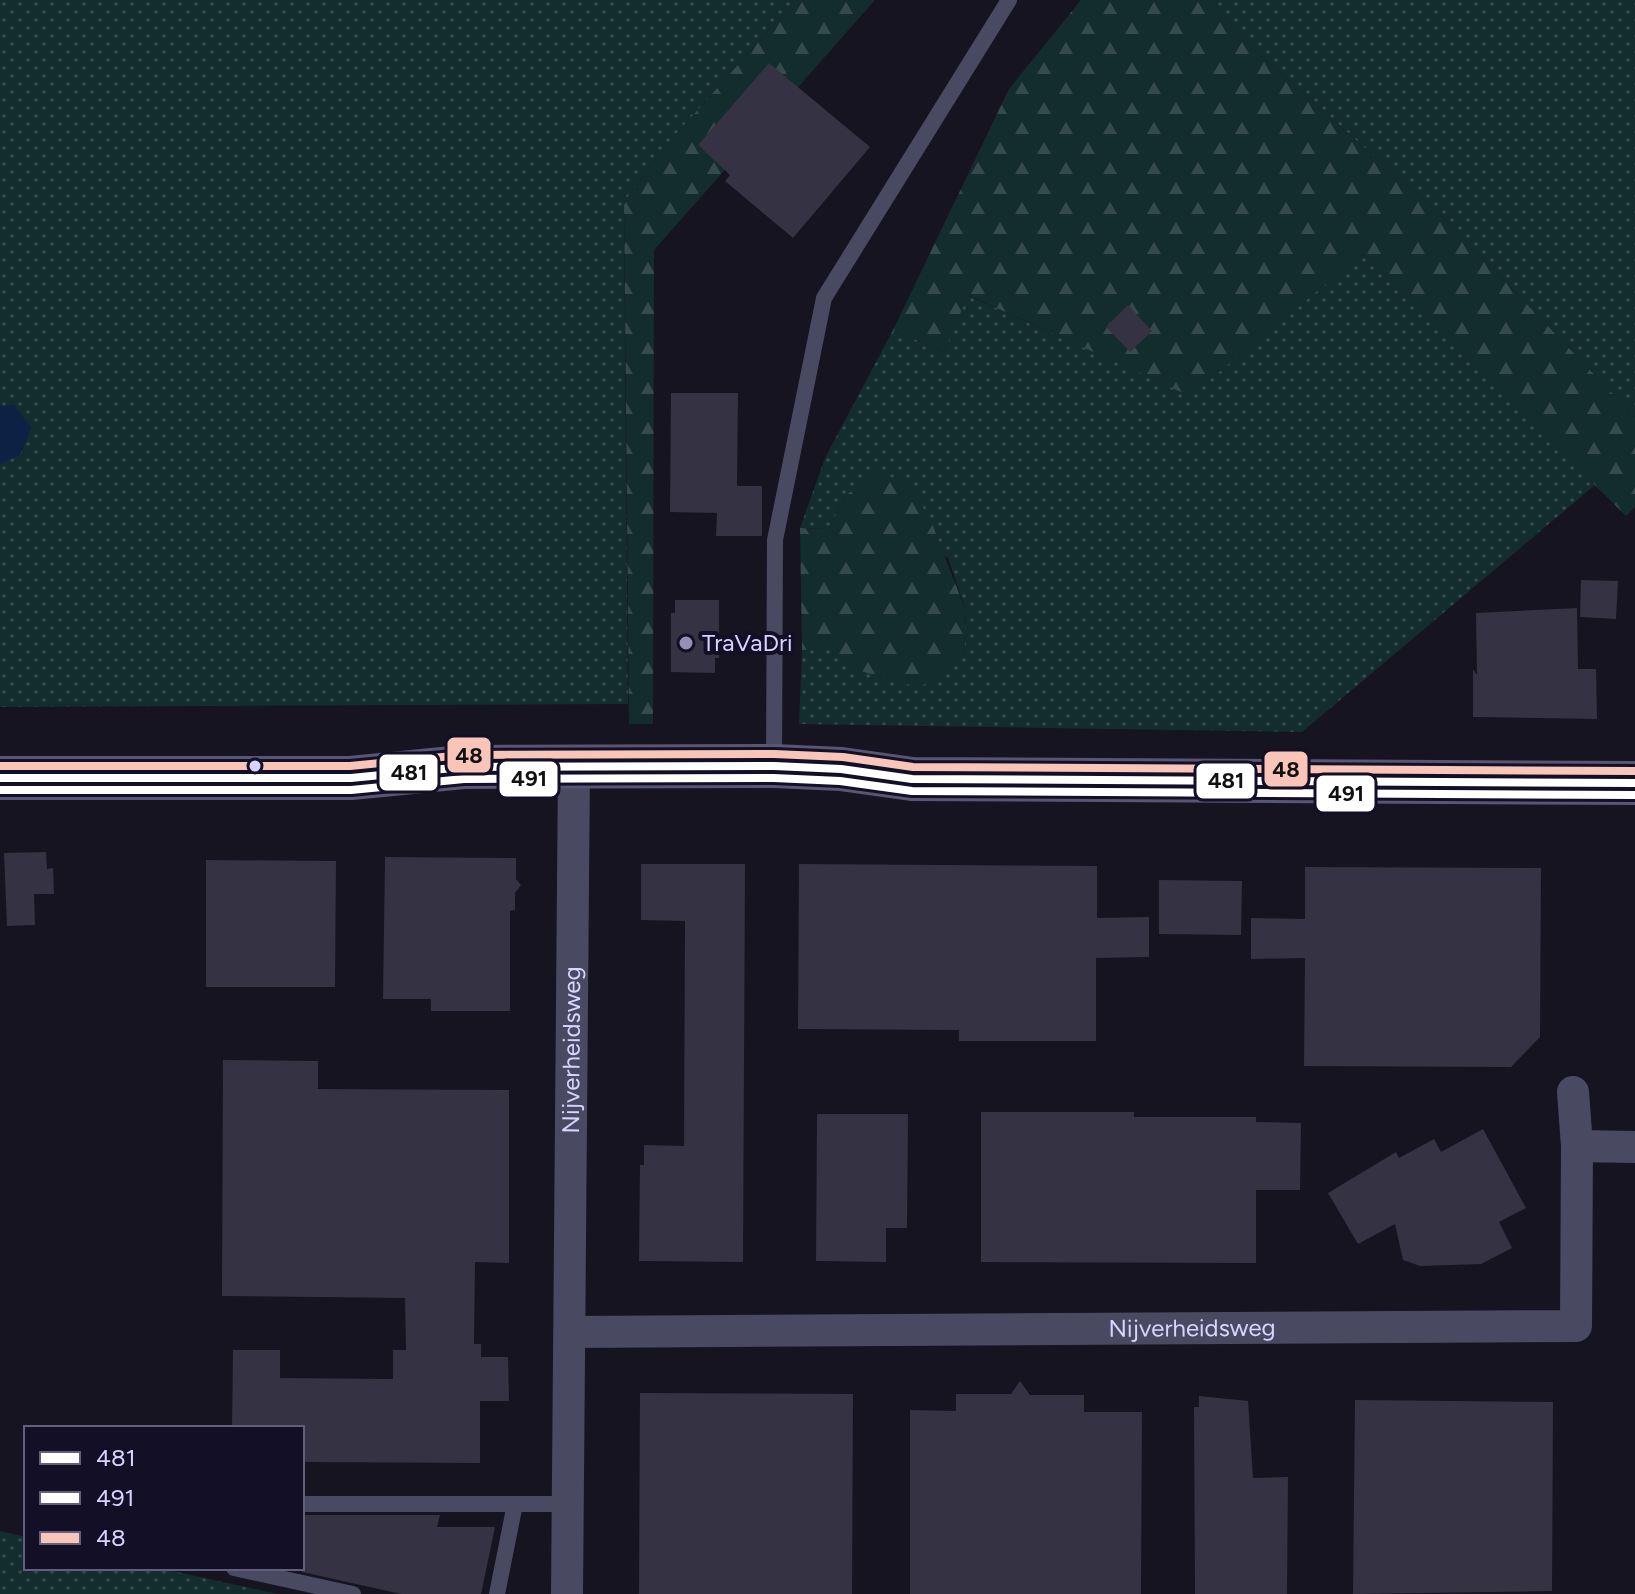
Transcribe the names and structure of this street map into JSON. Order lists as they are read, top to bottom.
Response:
{
  "streets": {
    "street": ["Nijverheidsweg"]
  },
  "places": ["TraVaDri"],
  "lines": ["transit line 48", "transit line 481", "transit line 491"],
  "legend": ["481", "491", "48"]
}
